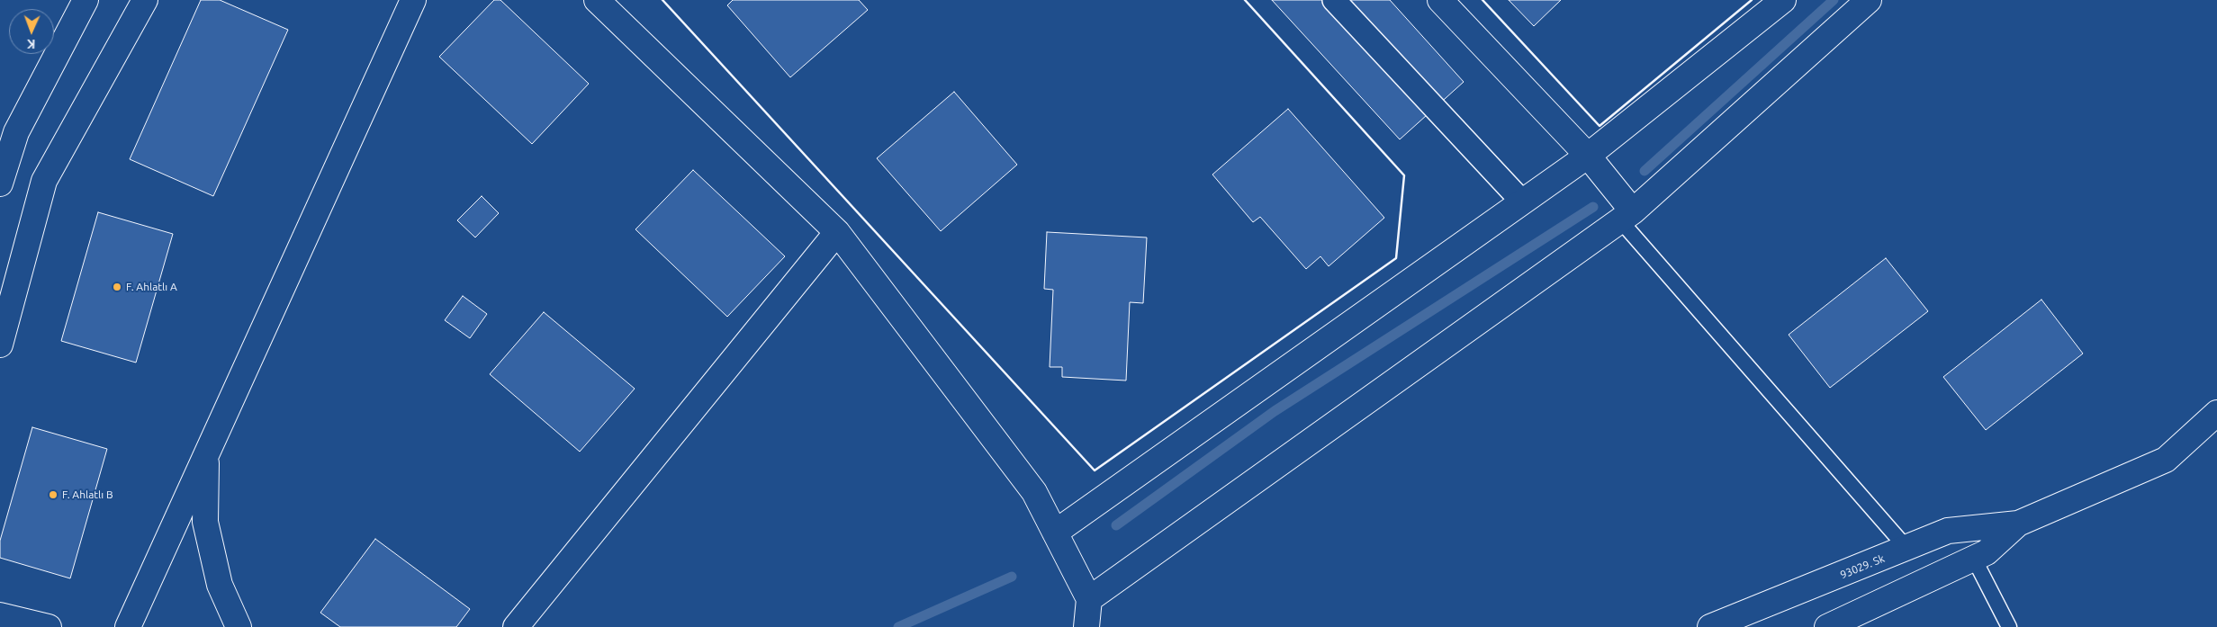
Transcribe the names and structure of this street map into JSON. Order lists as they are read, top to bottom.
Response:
{
  "streets": {
    "street": ["93029. Sk"]
  },
  "places": ["F. Ahlatlı A", "F. Ahlatlı B"],
  "north": "bottom"
}
